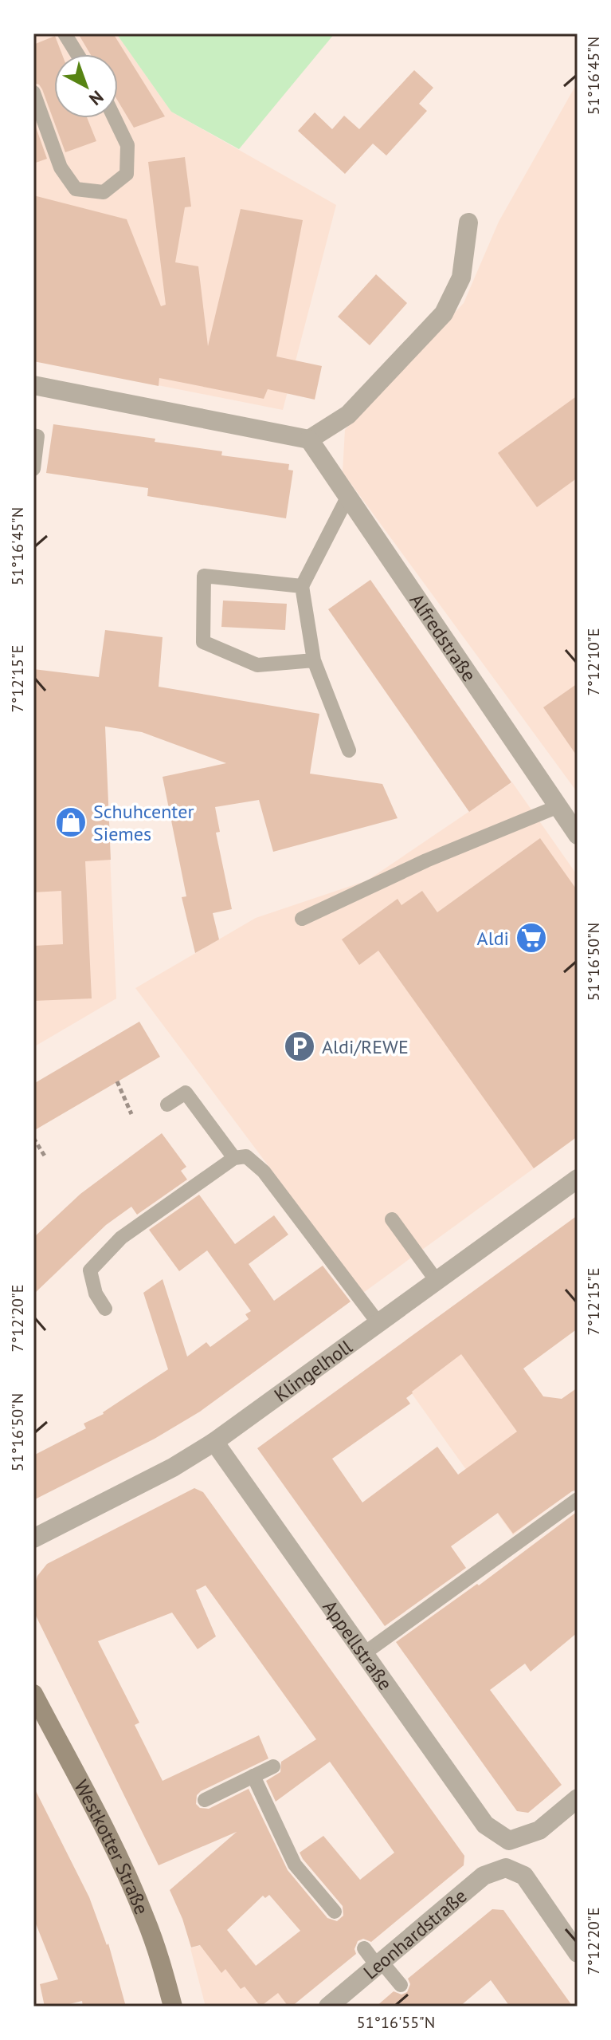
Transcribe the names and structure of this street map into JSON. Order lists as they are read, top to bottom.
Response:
{
  "streets": {
    "main road": ["Westkotter Straße"],
    "street": [
      "Alfredstraße",
      "Klingelholl",
      "Appellstraße",
      "Leonhardstraße"
    ]
  },
  "crossings": [
    ["Klingelholl", "Appellstraße"]
  ],
  "places": {
    "shop": ["Schuhcenter Siemes"],
    "supermarket": ["Aldi"],
    "parking": ["Aldi/REWE"]
  },
  "north": "bottom right",
  "coordinates": [
    "51°16'45\"N",
    "7°12'10\"E",
    "7°12'15\"E",
    "51°16'50\"N",
    "7°12'20\"E",
    "51°16'55\"N"
  ]
}
